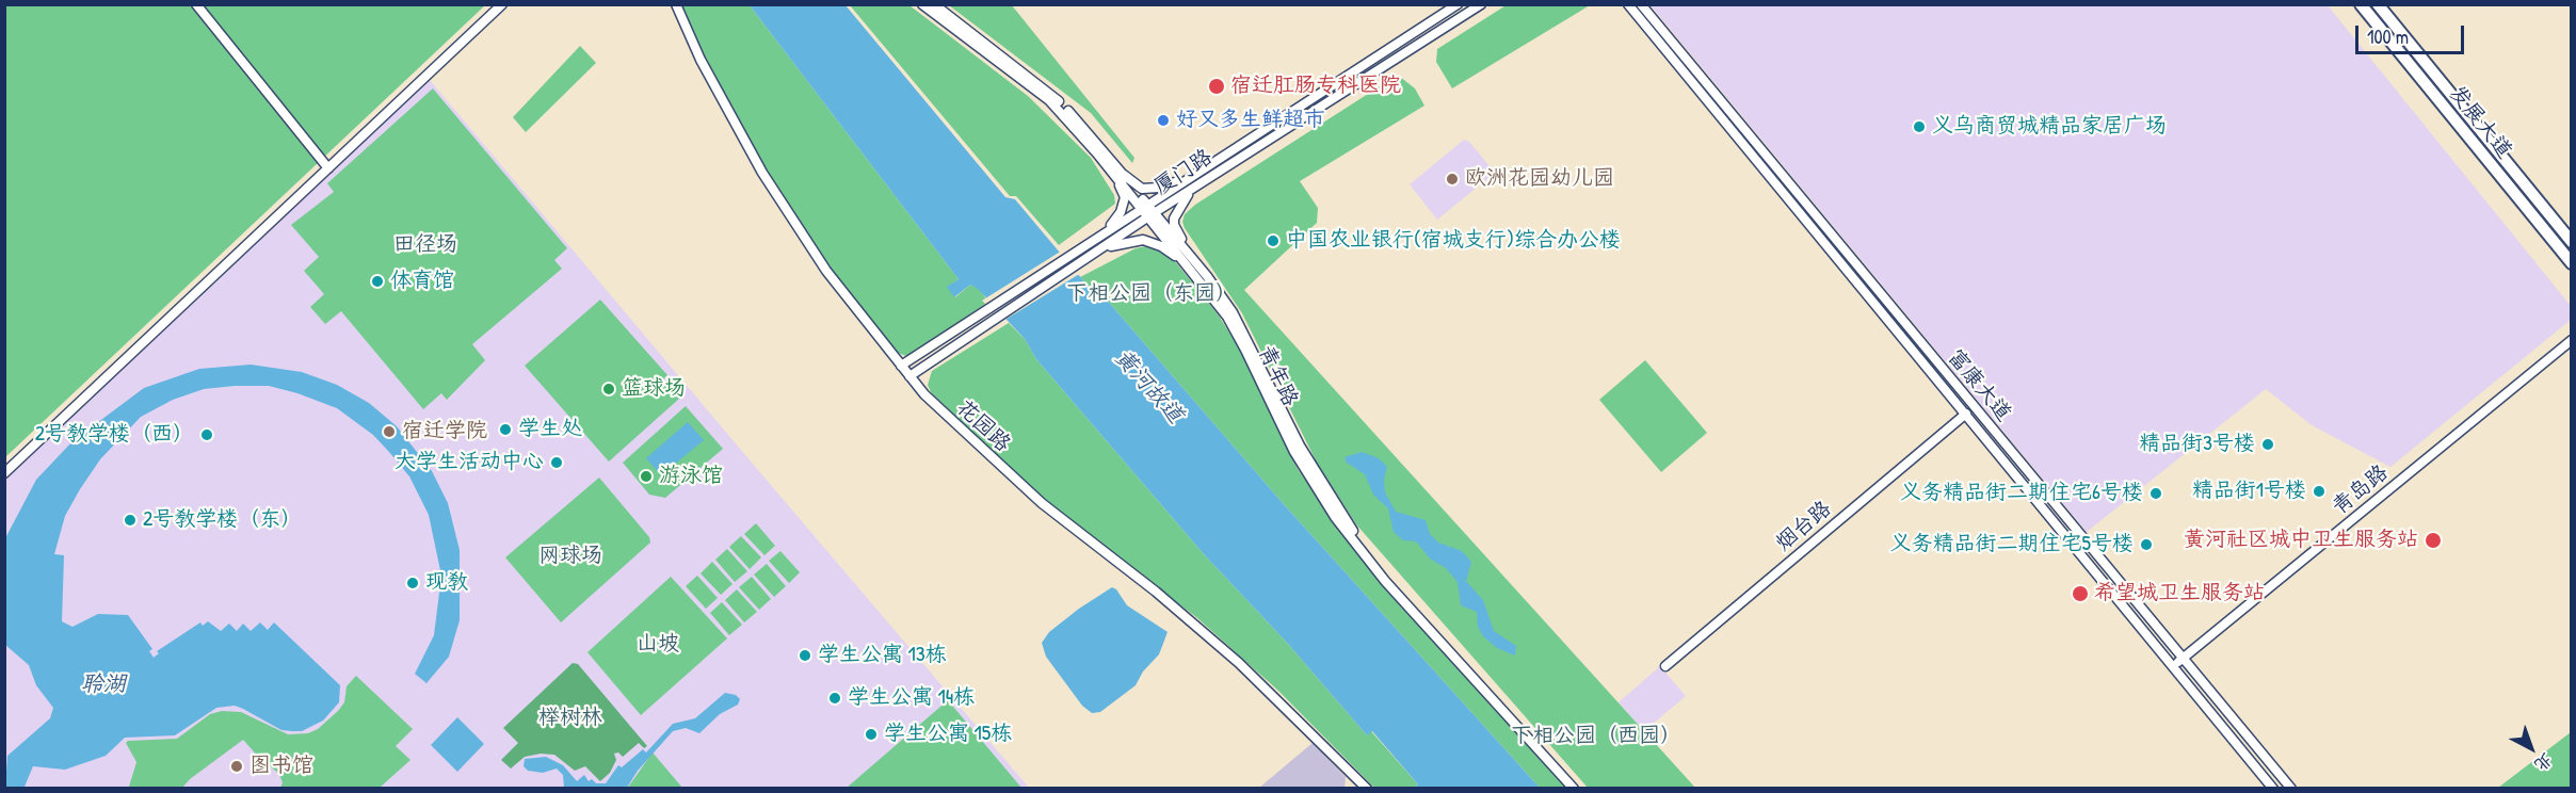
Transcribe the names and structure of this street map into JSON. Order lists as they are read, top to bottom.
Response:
{
  "streets": {
    "main road": ["发展大道"],
    "street": [
      "厦门路",
      "青年路",
      "富康大道",
      "花园路",
      "青岛路",
      "烟台路"
    ]
  },
  "crossings": [
    ["厦门路", "青年路"],
    ["厦门路", "花园路"],
    ["富康大道", "青岛路"],
    ["富康大道", "烟台路"]
  ],
  "water": ["黄河故道", "聆湖"],
  "parks": [
    "田径场",
    "下相公园（东园）",
    "网球场",
    "山坡",
    "榉树林",
    "下相公园（西园）"
  ],
  "places": [
    "宿迁肛肠专科医院",
    "好又多生鲜超市",
    "义乌商贸城精品家居广场",
    "欧洲花园幼儿园",
    "中国农业银行(宿城支行)综合办公楼",
    "体育馆",
    "篮球场",
    "学生处",
    "宿迁学院",
    "2号教学楼（西）",
    "精品街3号楼",
    "大学生活动中心",
    "游泳馆",
    "精品街1号楼",
    "义务精品街二期住宅6号楼",
    "2号教学楼（东）",
    "黄河社区城中卫生服务站",
    "义务精品街二期住宅5号楼",
    "现教",
    "希望城卫生服务站",
    "学生公寓 13栋",
    "学生公寓 14栋",
    "学生公寓 15栋",
    "图书馆"
  ],
  "scale_bar": "100 m",
  "north": "bottom right"
}
